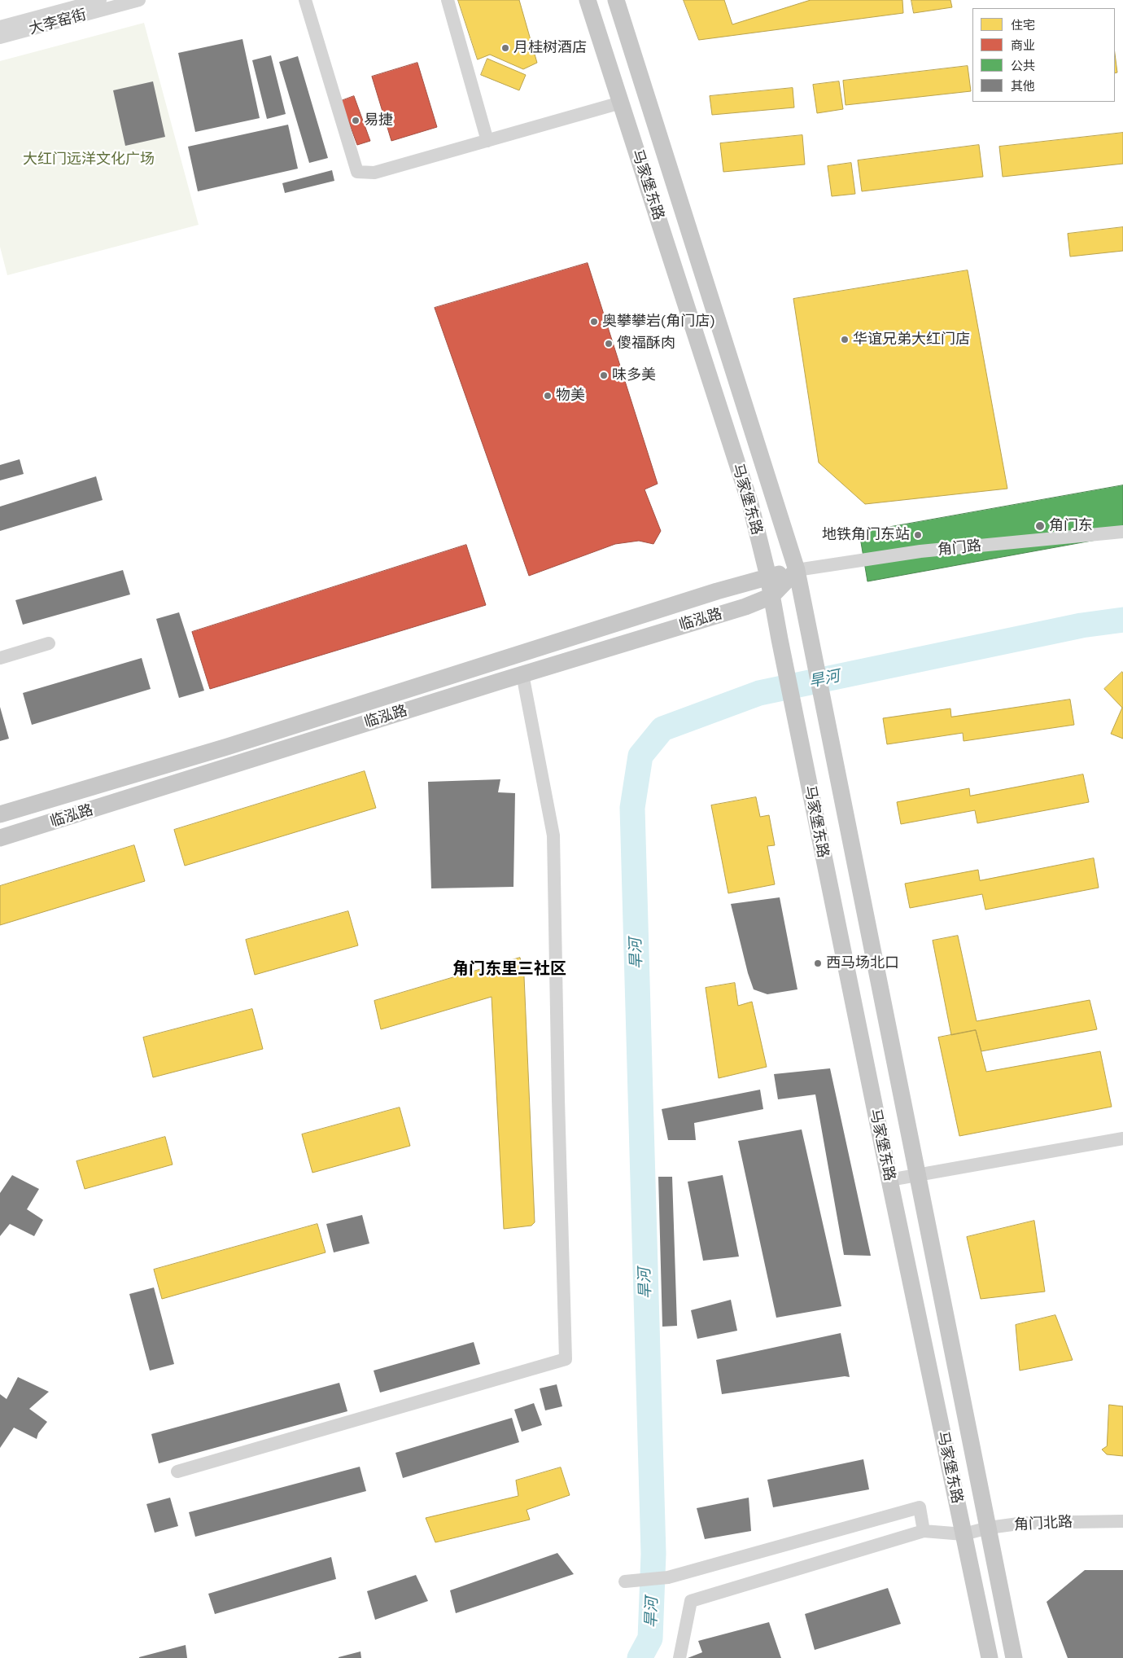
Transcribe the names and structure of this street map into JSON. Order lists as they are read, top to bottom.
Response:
{
  "streets": {
    "main road": ["马家堡东路", "临泓路"],
    "street": ["大李窑街", "角门路", "角门北路"]
  },
  "crossings": [
    ["马家堡东路", "角门路"],
    ["马家堡东路", "临泓路"],
    ["马家堡东路", "角门北路"],
    ["角门路", "临泓路"]
  ],
  "districts": ["角门东里三社区"],
  "water": ["旱河"],
  "parks": ["大红门远洋文化广场"],
  "places": [
    "月桂树酒店",
    "易捷",
    "奥攀攀岩(角门店)",
    "华谊兄弟大红门店",
    "傻福酥肉",
    "味多美",
    "物美",
    "角门东",
    "地铁角门东站",
    "西马场北口"
  ],
  "legend": [
    "住宅",
    "商业",
    "公共",
    "其他"
  ]
}
